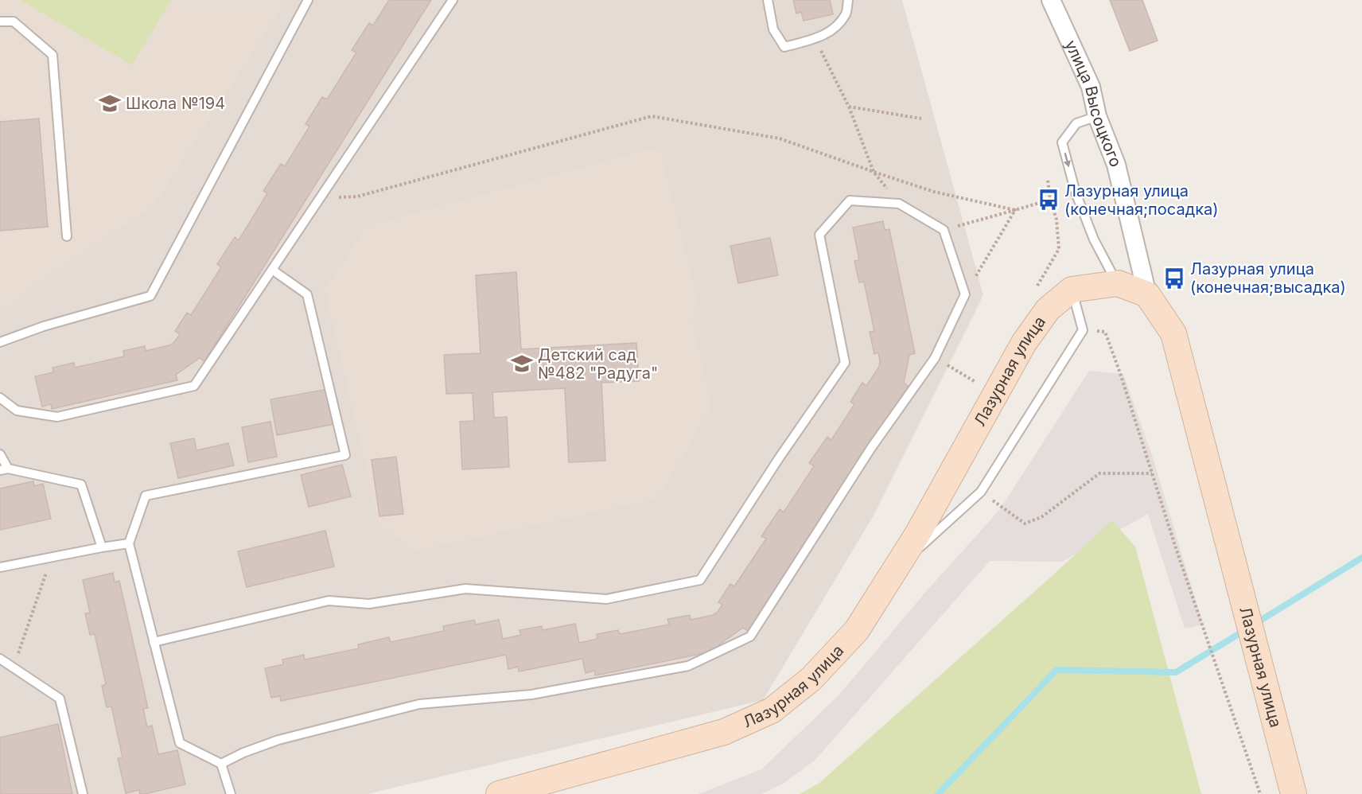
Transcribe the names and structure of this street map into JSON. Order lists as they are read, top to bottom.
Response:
{
  "streets": {
    "street": ["улица Высоцкого", "Лазурная улица"]
  },
  "crossings": [
    ["улица Высоцкого", "Лазурная улица"]
  ],
  "places": {
    "school or university": ["Школа №194", "Детский сад №482 \"Радуга\""],
    "bus stop": ["Лазурная улица (конечная;посадка)", "Лазурная улица (конечная;высадка)"]
  }
}
